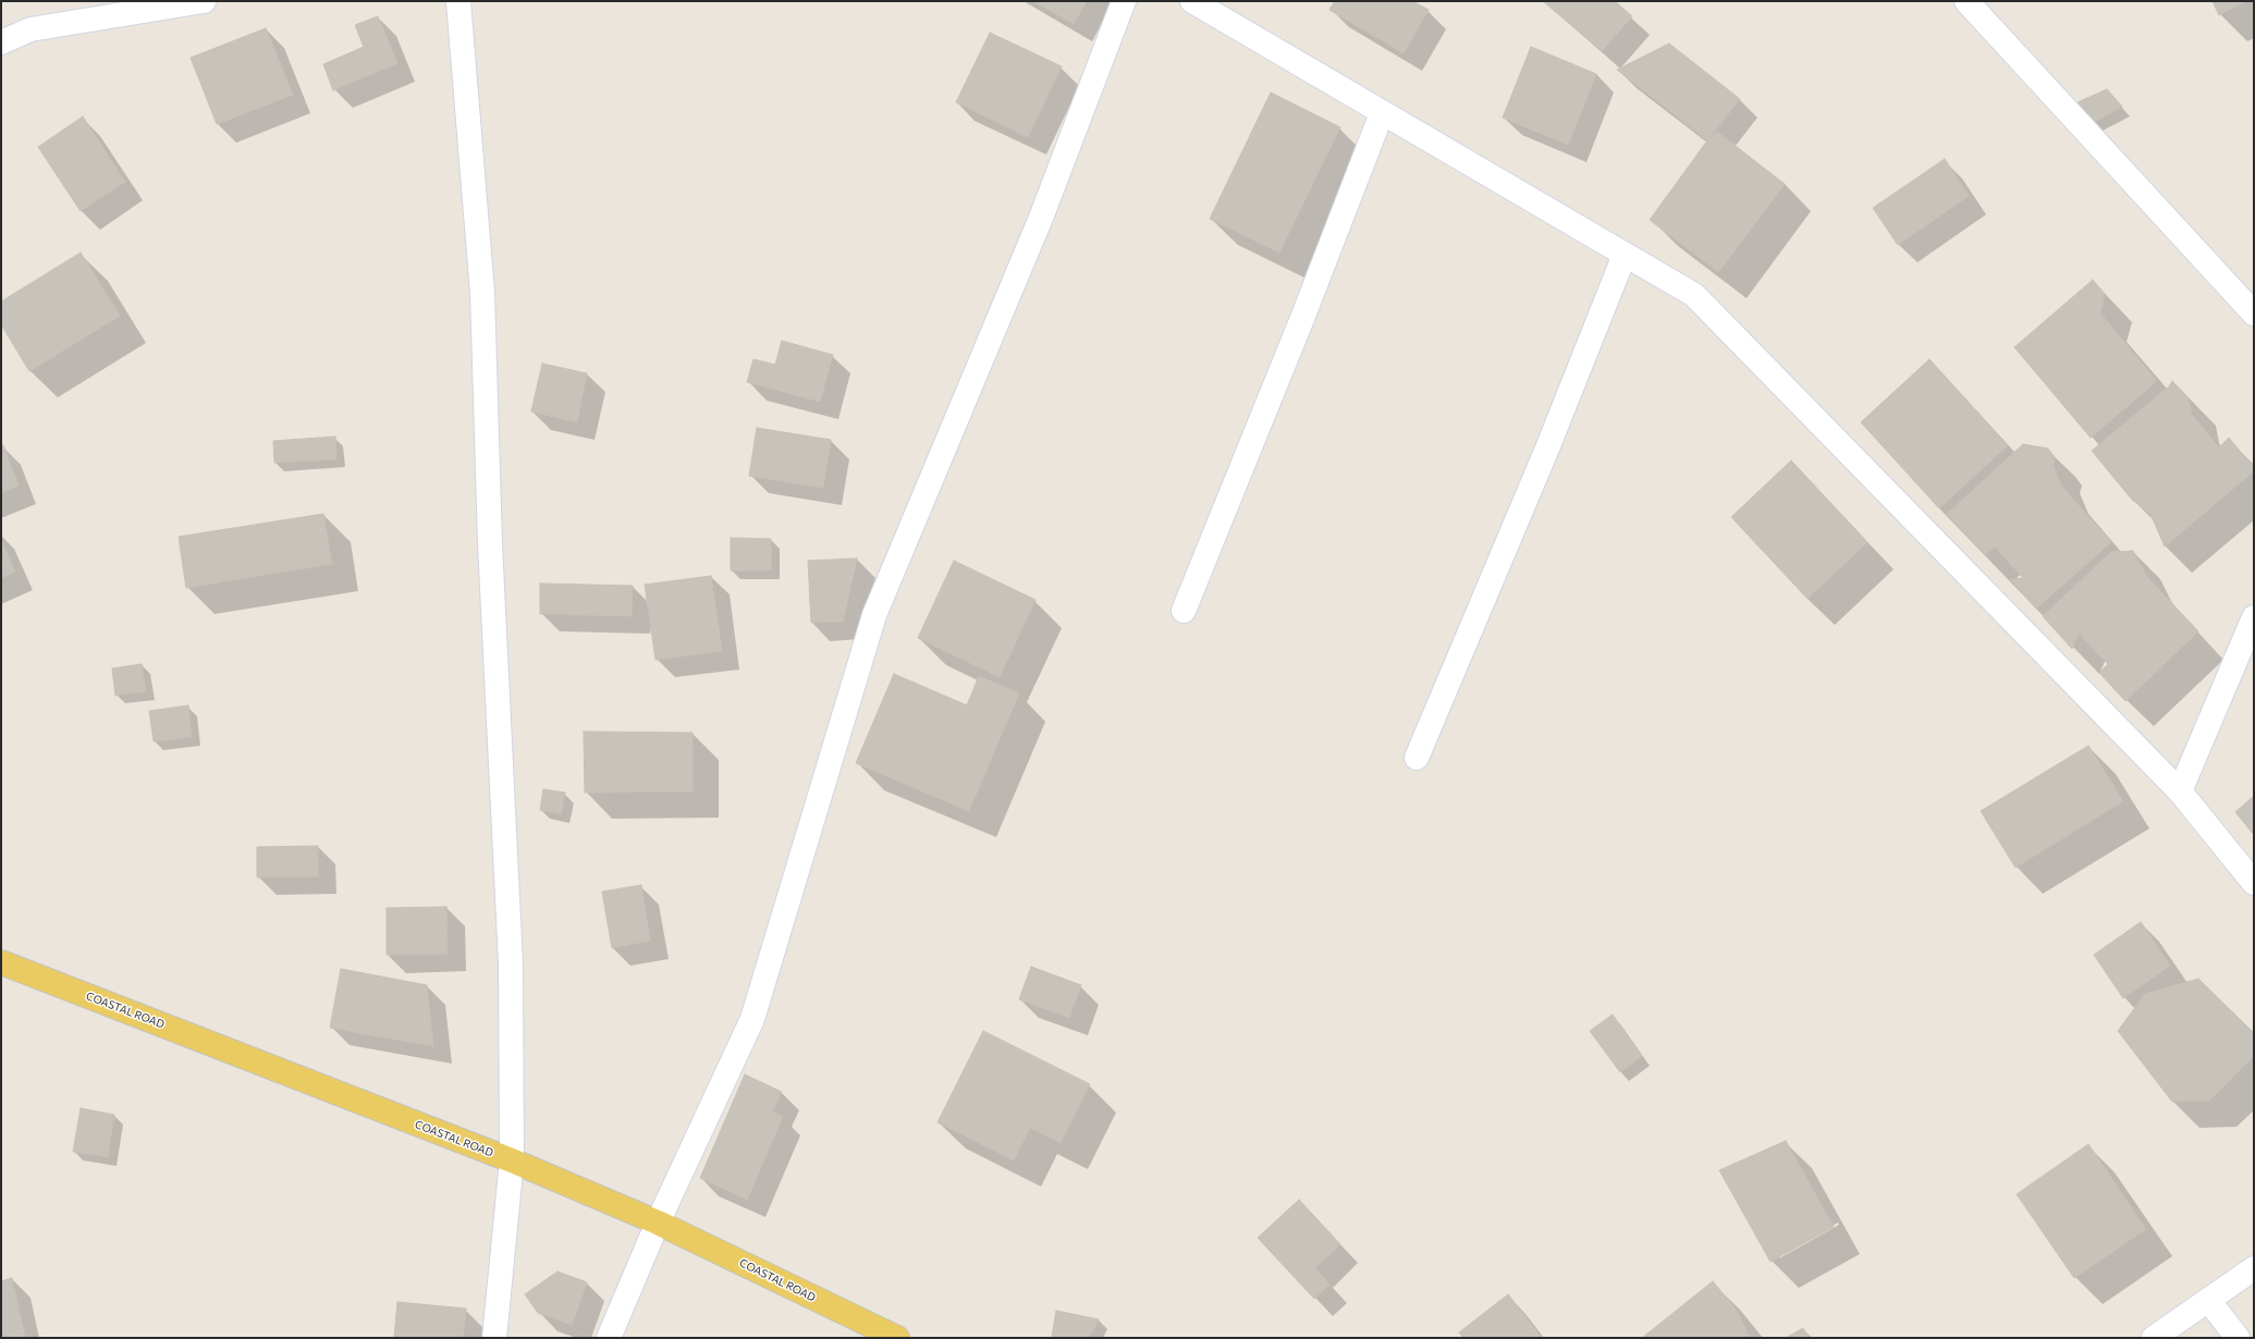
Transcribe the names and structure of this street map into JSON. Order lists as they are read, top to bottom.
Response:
{
  "streets": {
    "main road": ["COASTAL ROAD"]
  }
}
